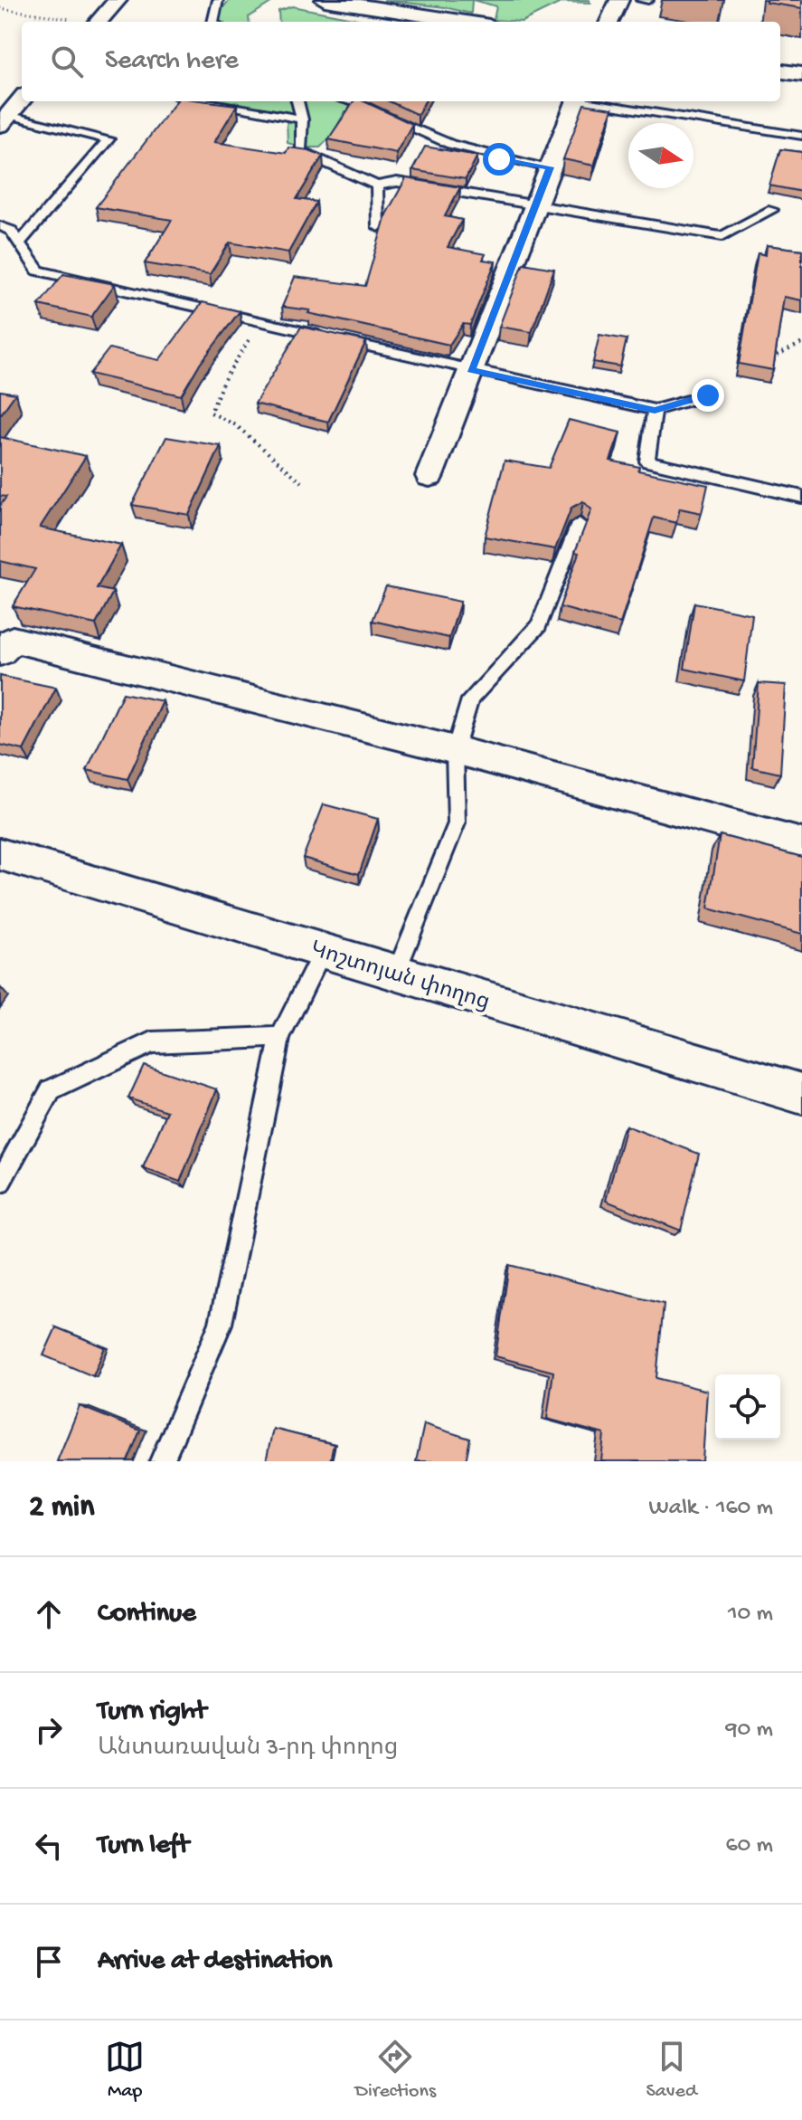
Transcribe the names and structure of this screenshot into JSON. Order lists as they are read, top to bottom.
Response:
{
  "streets": {
    "street": ["Կոշտոյան փողոց"]
  },
  "north": "right",
  "page": {
    "search": "Search here",
    "heading": ["2 min", "Walk · 160 m"],
    "list": [
      ["Continue", "10 m"],
      ["Turn right", "Անտառավան 3-րդ փողոց", "90 m"],
      ["Turn left", "60 m"],
      "Arrive at destination"
    ],
    "nav": ["Map", "Directions", "Saved"]
  }
}
